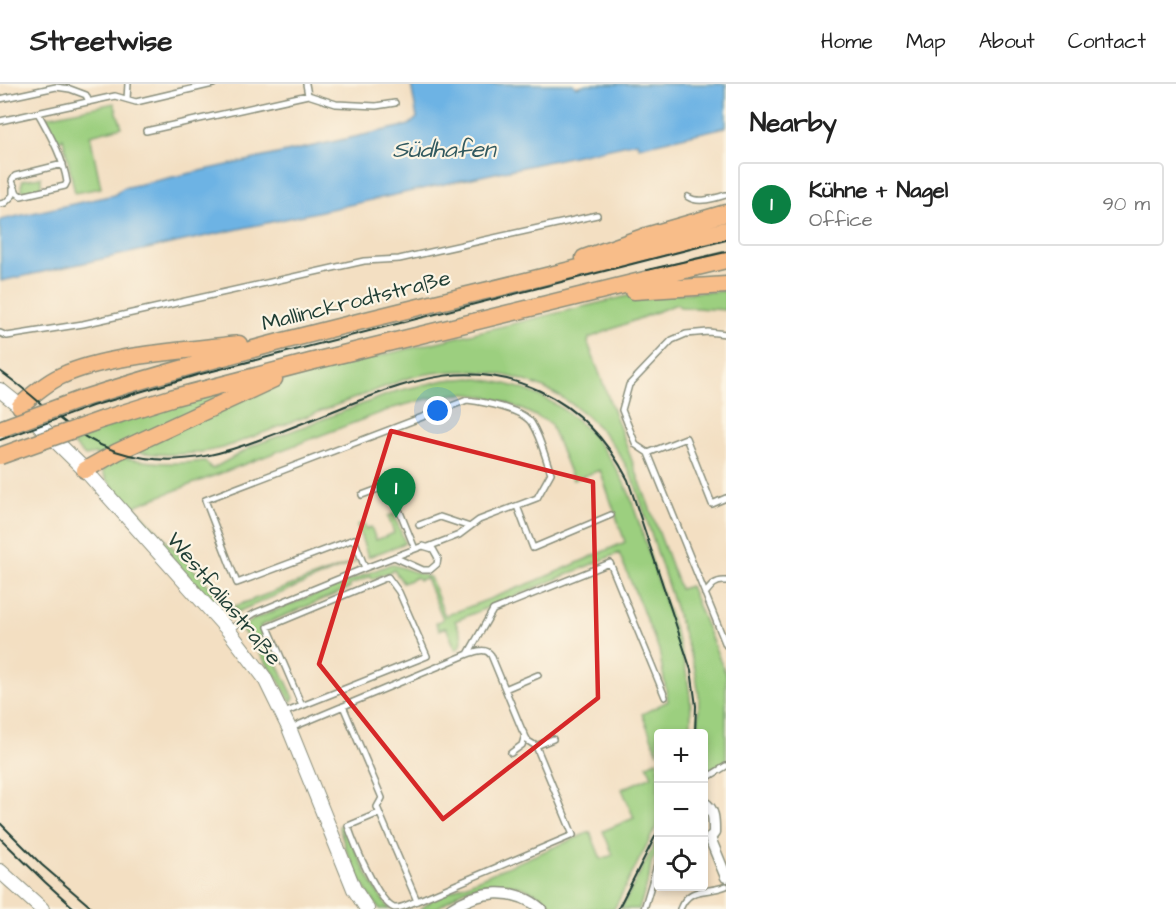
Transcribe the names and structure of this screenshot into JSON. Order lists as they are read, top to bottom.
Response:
{
  "streets": {
    "highway": ["Mallinckrodtstraße"],
    "street": ["Westfaliastraße"]
  },
  "water": ["Südhafen"],
  "page": {
    "header": "Streetwise",
    "nav": [
      "Home",
      "Map",
      "About",
      "Contact"
    ],
    "heading": "Nearby",
    "list": [
      {
        "mark": "1",
        "name": "Kühne + Nagel",
        "note": "Office",
        "value": "90 m"
      }
    ],
    "pins": "1",
    "map_buttons": ["+", "−"]
  }
}
